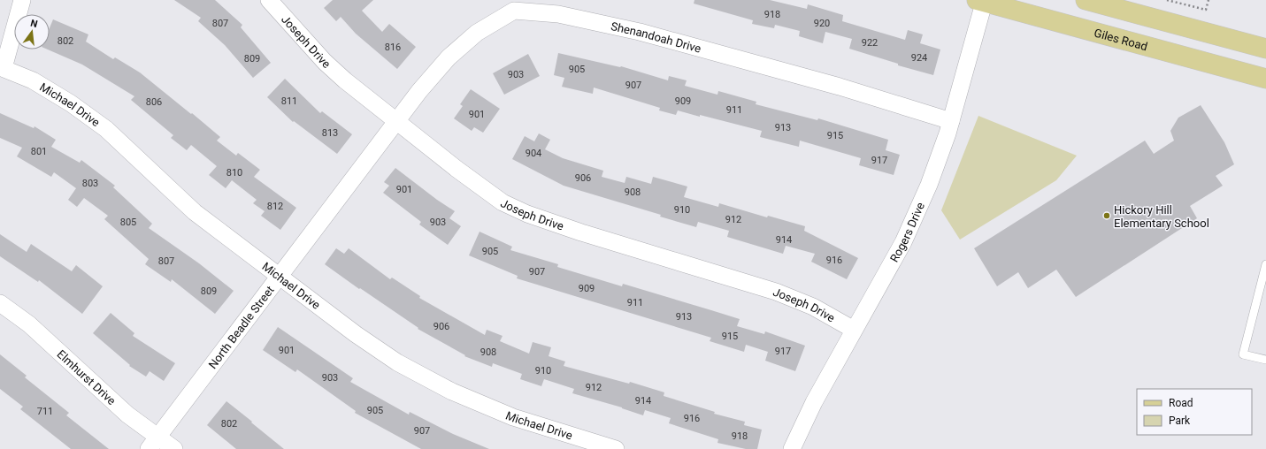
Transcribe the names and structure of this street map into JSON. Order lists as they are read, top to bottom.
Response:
{
  "streets": {
    "main road": ["Giles Road"],
    "street": [
      "Shenandoah Drive",
      "Joseph Drive",
      "Michael Drive",
      "Rogers Drive",
      "North Beadle Street",
      "Elmhurst Drive"
    ]
  },
  "crossings": [
    ["Shenandoah Drive", "Joseph Drive"],
    ["Shenandoah Drive", "Rogers Drive"],
    ["Shenandoah Drive", "North Beadle Street"],
    ["Giles Road", "Rogers Drive"],
    ["Joseph Drive", "Rogers Drive"],
    ["Joseph Drive", "North Beadle Street"],
    ["Michael Drive", "North Beadle Street"],
    ["North Beadle Street", "Elmhurst Drive"]
  ],
  "places": ["Hickory Hill Elementary School"],
  "house_numbers": [
    "918",
    "807",
    "920",
    "802",
    "922",
    "816",
    "924",
    "809",
    "905",
    "903",
    "907",
    "811",
    "909",
    "806",
    "911",
    "901",
    "913",
    "813",
    "915",
    "801",
    "904",
    "917",
    "810",
    "906",
    "803",
    "901",
    "908",
    "812",
    "910",
    "912",
    "805",
    "903",
    "914",
    "905",
    "916",
    "807",
    "907",
    "909",
    "809",
    "911",
    "913",
    "906",
    "915",
    "901",
    "917",
    "908",
    "910",
    "903",
    "912",
    "914",
    "905",
    "711",
    "916",
    "802",
    "907",
    "918"
  ],
  "legend": ["Road", "Park"],
  "north": "top"
}
